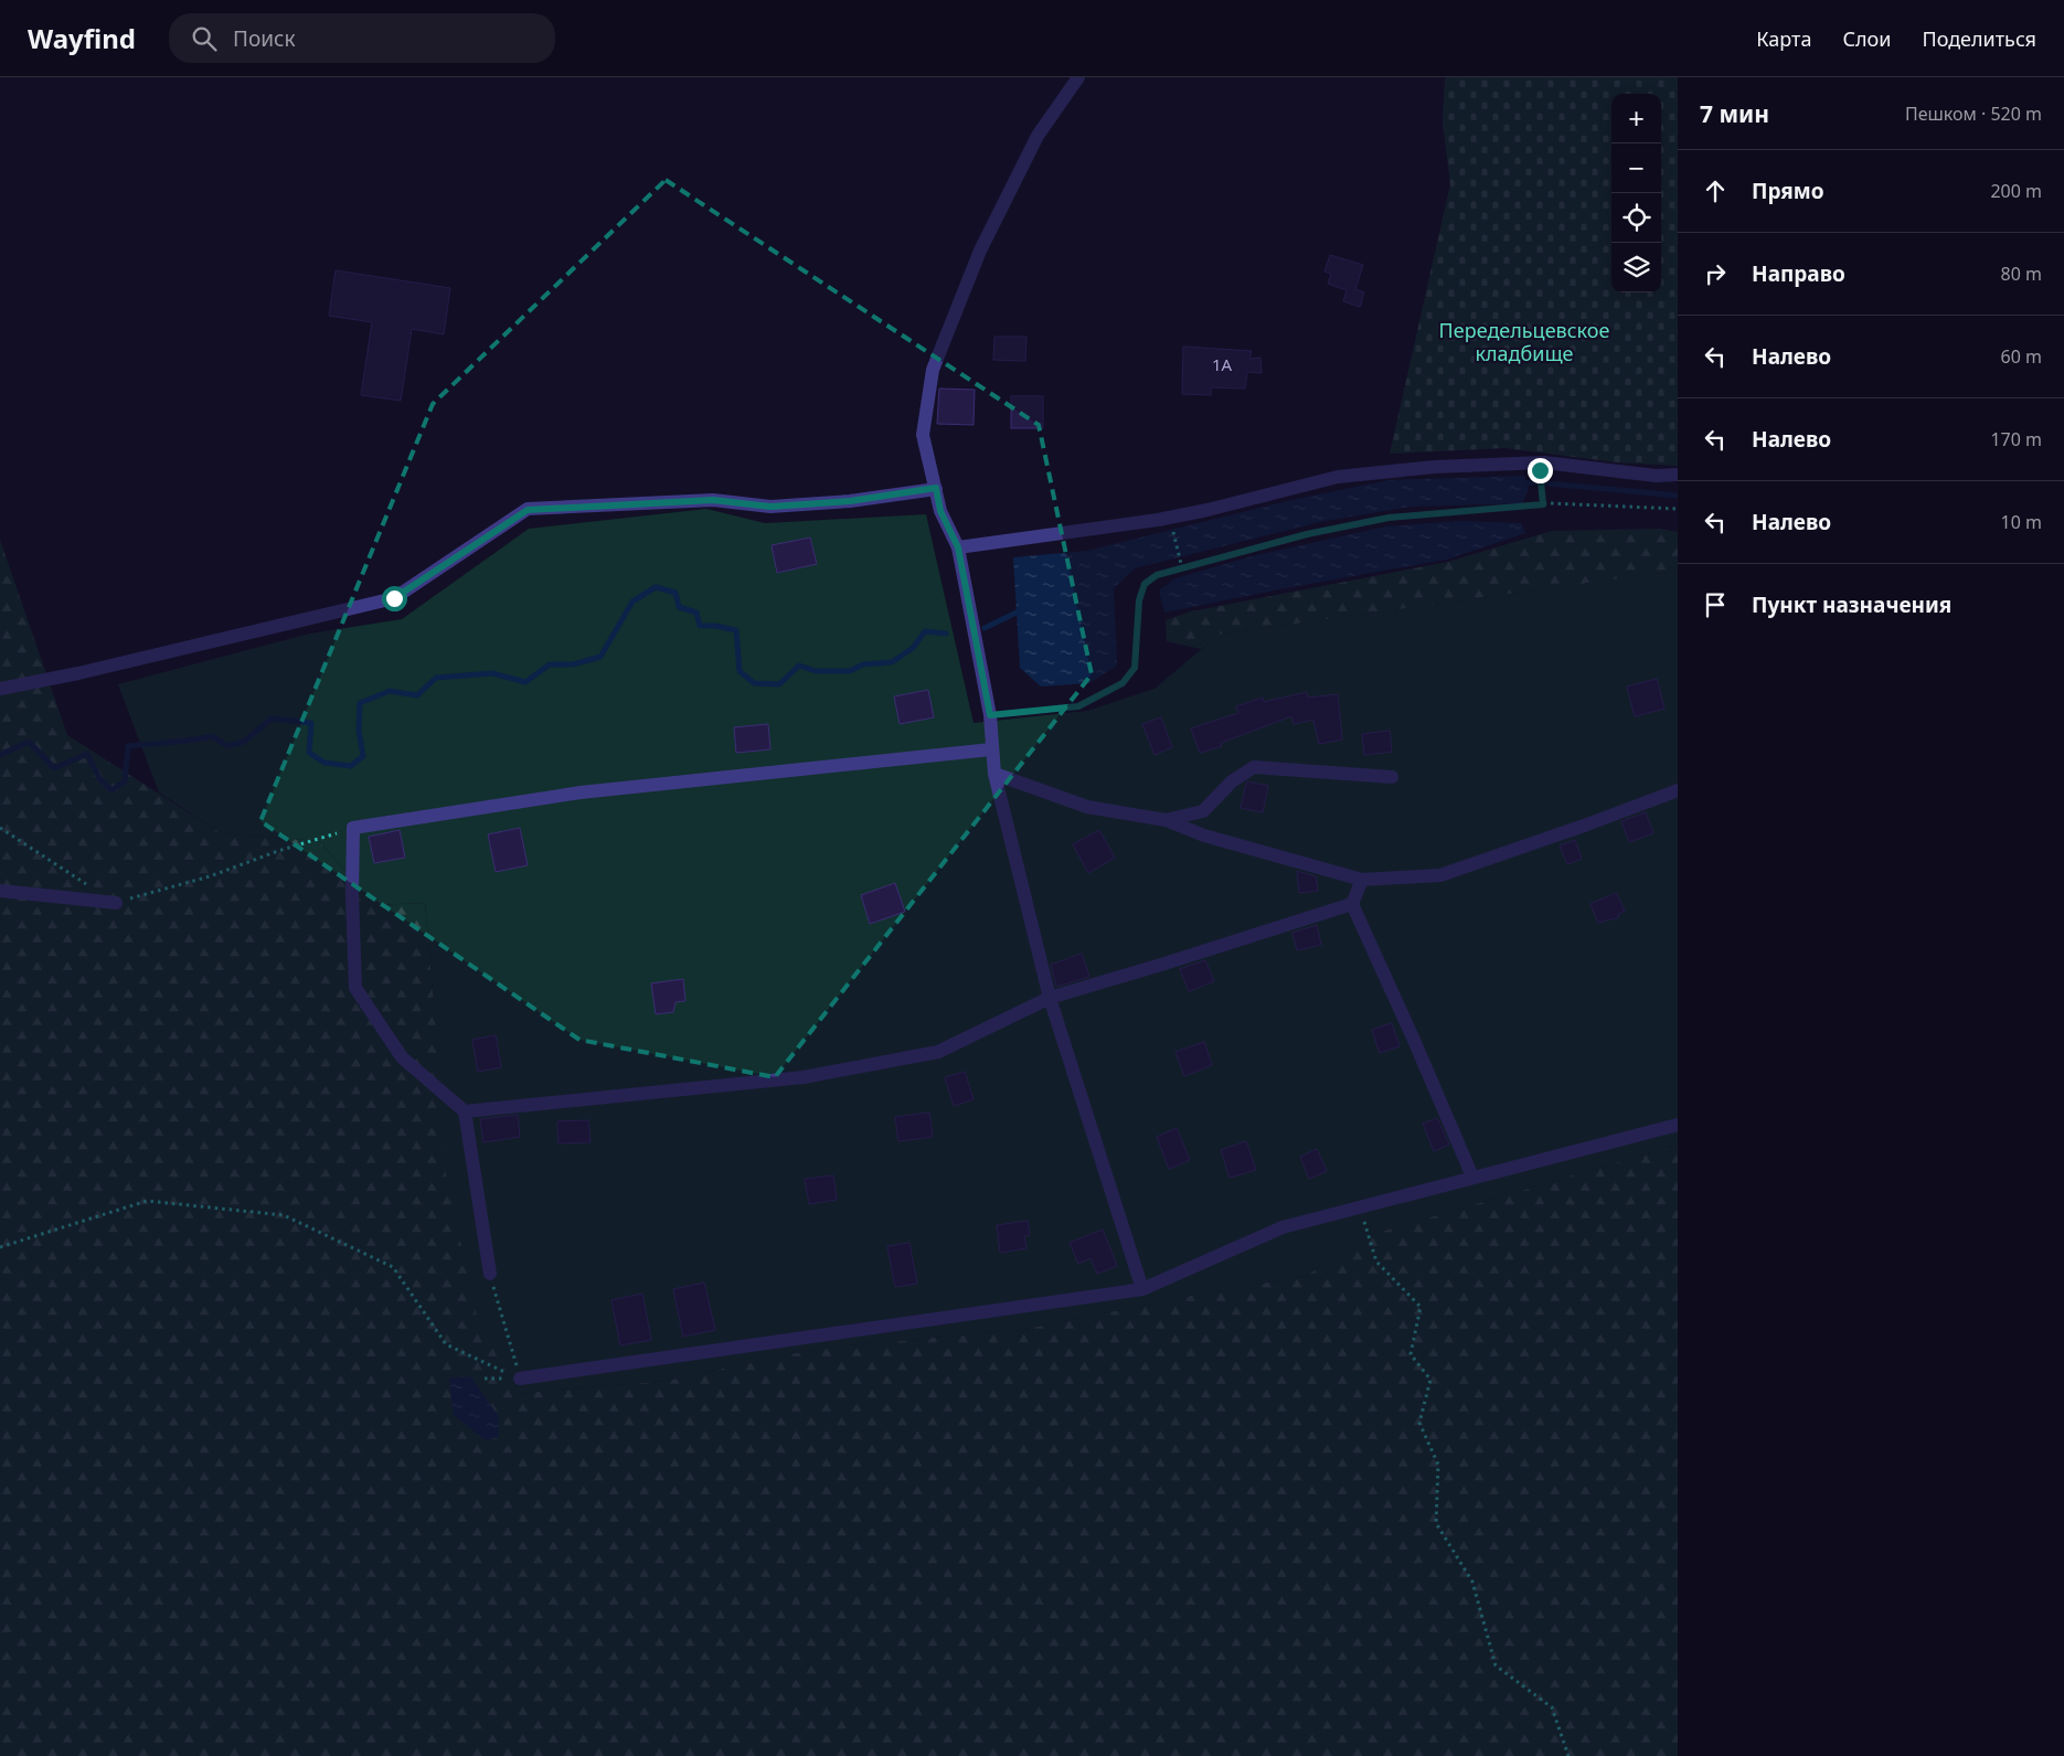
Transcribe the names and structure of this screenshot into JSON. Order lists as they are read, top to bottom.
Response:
{
  "parks": ["Передельцевское кладбище"],
  "house_numbers": ["1А"],
  "page": {
    "header": "Wayfind",
    "search": "Поиск",
    "nav": ["Карта", "Слои", "Поделиться"],
    "heading": ["7 мин", "Пешком · 520 m"],
    "map_buttons": ["+", "−"],
    "list": [
      ["Прямо", "200 m"],
      ["Направо", "80 m"],
      ["Налево", "60 m"],
      ["Налево", "170 m"],
      ["Налево", "10 m"],
      "Пункт назначения"
    ]
  }
}
